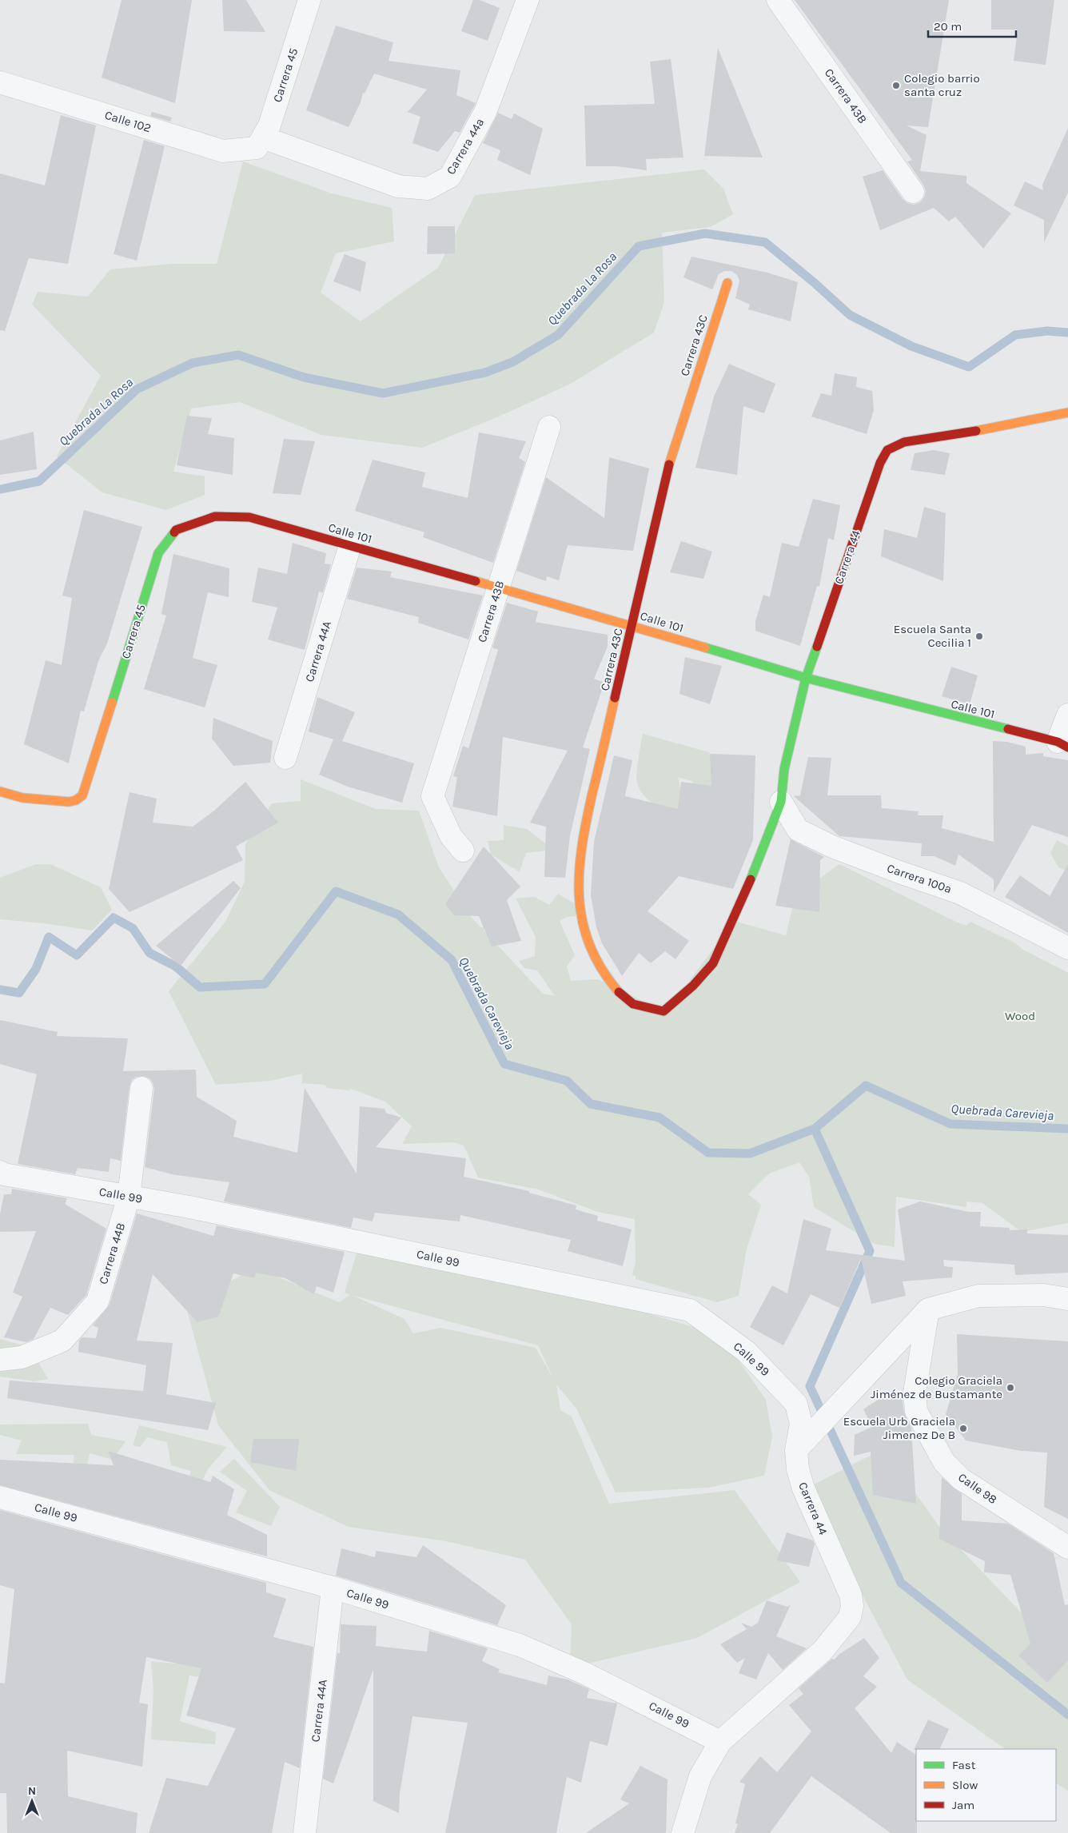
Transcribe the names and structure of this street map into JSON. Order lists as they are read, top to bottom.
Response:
{
  "streets": {
    "street": [
      "Carrera 45",
      "Carrera 43B",
      "Calle 102",
      "Carrera 44a",
      "Carrera 43C",
      "Calle 101",
      "Carrera 44",
      "Carrera 44A",
      "Carrera 100a",
      "Calle 99",
      "Carrera 44B",
      "Calle 98"
    ]
  },
  "crossings": [
    ["Carrera 45", "Calle 102"],
    ["Carrera 45", "Carrera 44a"],
    ["Carrera 45", "Calle 101"],
    ["Carrera 43B", "Calle 101"],
    ["Calle 102", "Carrera 44a"],
    ["Carrera 43C", "Calle 101"],
    ["Carrera 43C", "Carrera 44"],
    ["Calle 101", "Carrera 44"],
    ["Calle 101", "Carrera 44A"],
    ["Carrera 44", "Carrera 100a"],
    ["Carrera 44", "Calle 99"],
    ["Carrera 44A", "Calle 99"],
    ["Calle 99", "Carrera 44B"]
  ],
  "water": ["Quebrada La Rosa", "Quebrada Carevieja"],
  "parks": ["Wood"],
  "places": [
    "Colegio barrio santa cruz",
    "Escuela Santa Cecilia 1",
    "Colegio Graciela Jiménez de Bustamante",
    "Escuela Urb Graciela Jimenez De B"
  ],
  "legend": ["Fast", "Slow", "Jam"],
  "scale_bar": "20 m",
  "north": "top"
}
